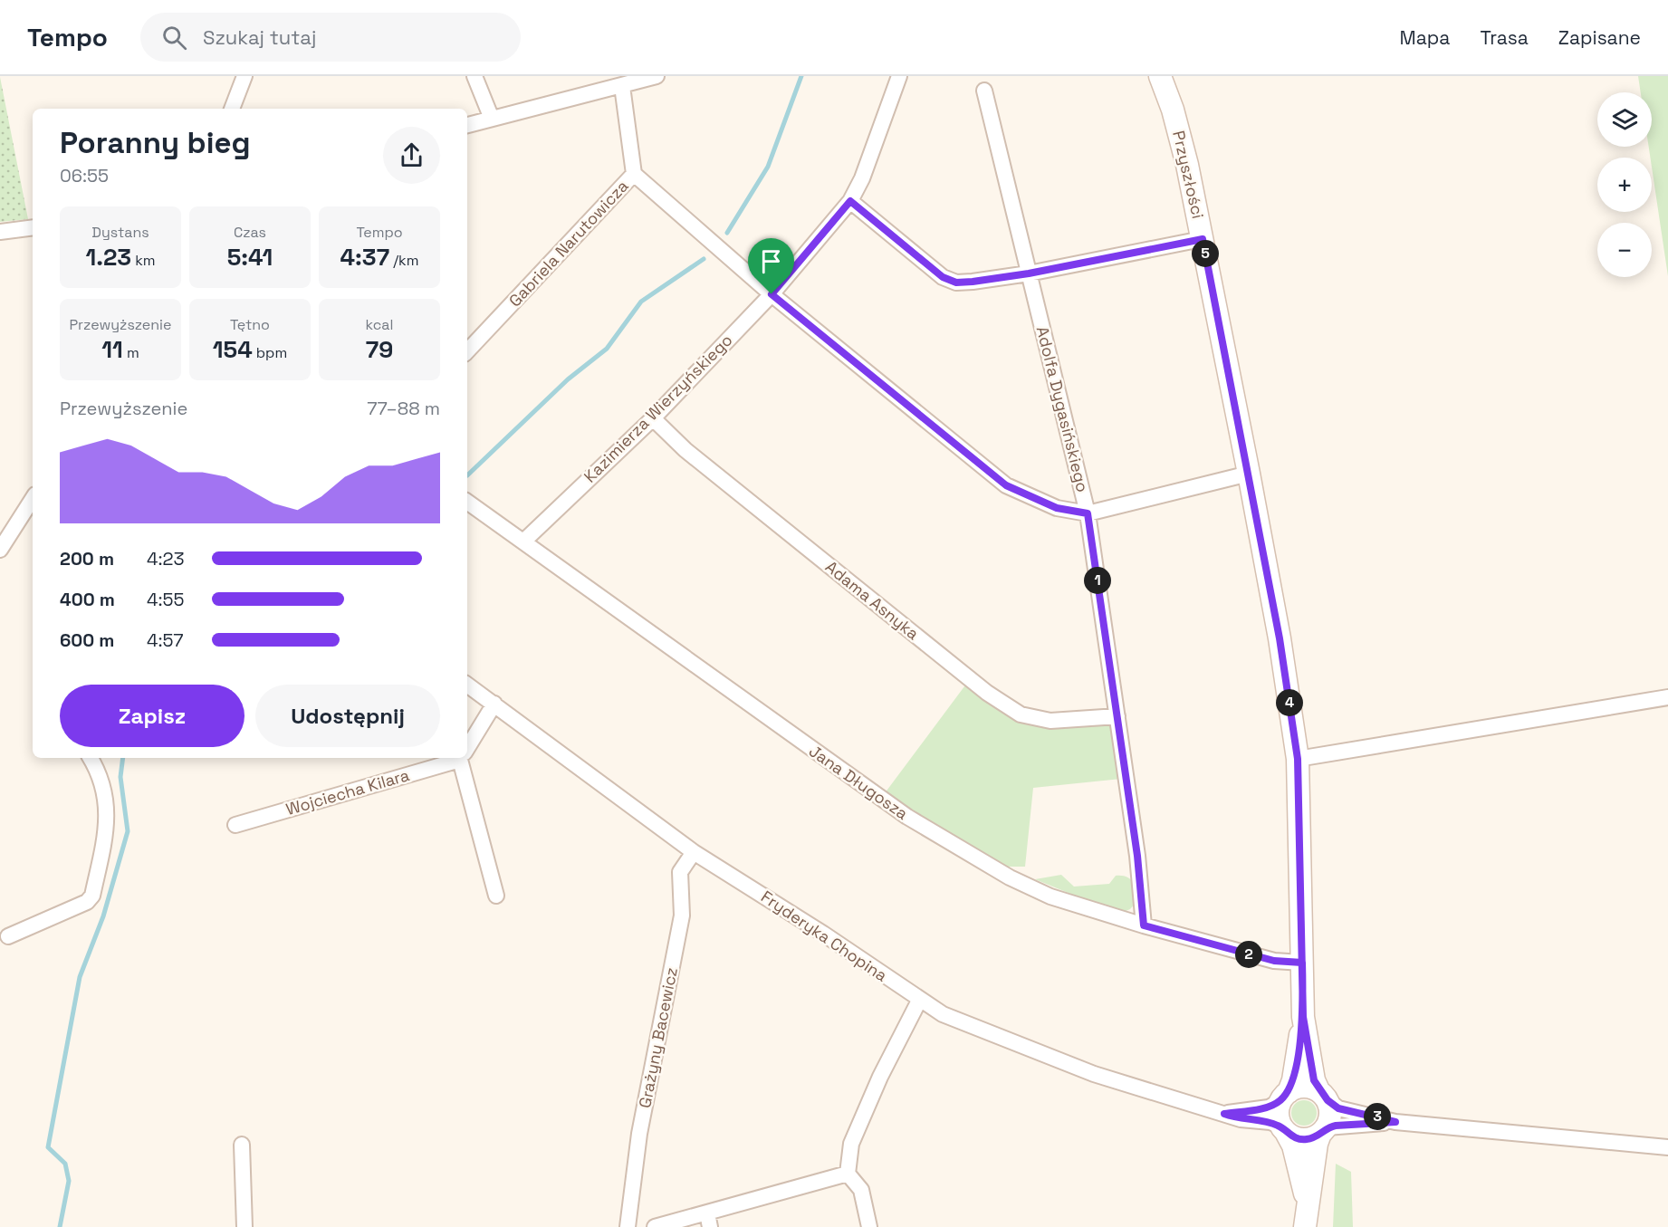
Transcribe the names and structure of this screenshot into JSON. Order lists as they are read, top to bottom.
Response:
{
  "streets": {
    "street": [
      "Przyszłości",
      "Gabriela Narutowicza",
      "Kazimierza Wierzyńskiego",
      "Adolfa Dygasińskiego",
      "Adama Asnyka",
      "Jana Długosza",
      "Wojciecha Kilara",
      "Fryderyka Chopina",
      "Grażyny Bacewicz"
    ]
  },
  "crossings": [
    ["Przyszłości", "Jana Długosza"],
    ["Przyszłości", "Fryderyka Chopina"],
    ["Kazimierza Wierzyńskiego", "Adama Asnyka"],
    ["Kazimierza Wierzyńskiego", "Jana Długosza"],
    ["Adolfa Dygasińskiego", "Adama Asnyka"],
    ["Adolfa Dygasińskiego", "Jana Długosza"],
    ["Fryderyka Chopina", "Grażyny Bacewicz"]
  ],
  "page": {
    "header": "Tempo",
    "search": "Szukaj tutaj",
    "nav": ["Mapa", "Trasa", "Zapisane"],
    "map_buttons": ["+", "−"],
    "heading": ["Poranny bieg", "06:55"],
    "stats": [
      ["Dystans", "1.23 km"],
      ["Czas", "5:41"],
      ["Tempo", "4:37 /km"],
      ["Przewyższenie", "11 m"],
      ["Tętno", "154 bpm"],
      ["kcal", "79"]
    ],
    "pins": [
      "5",
      "1",
      "4",
      "2",
      "3"
    ],
    "chart": ["Przewyższenie", "77–88 m"],
    "list": [
      {
        "name": "200 m",
        "note": "4:23"
      },
      {
        "name": "400 m",
        "note": "4:55"
      },
      {
        "name": "600 m",
        "note": "4:57"
      }
    ],
    "buttons": ["Zapisz", "Udostępnij"]
  }
}
